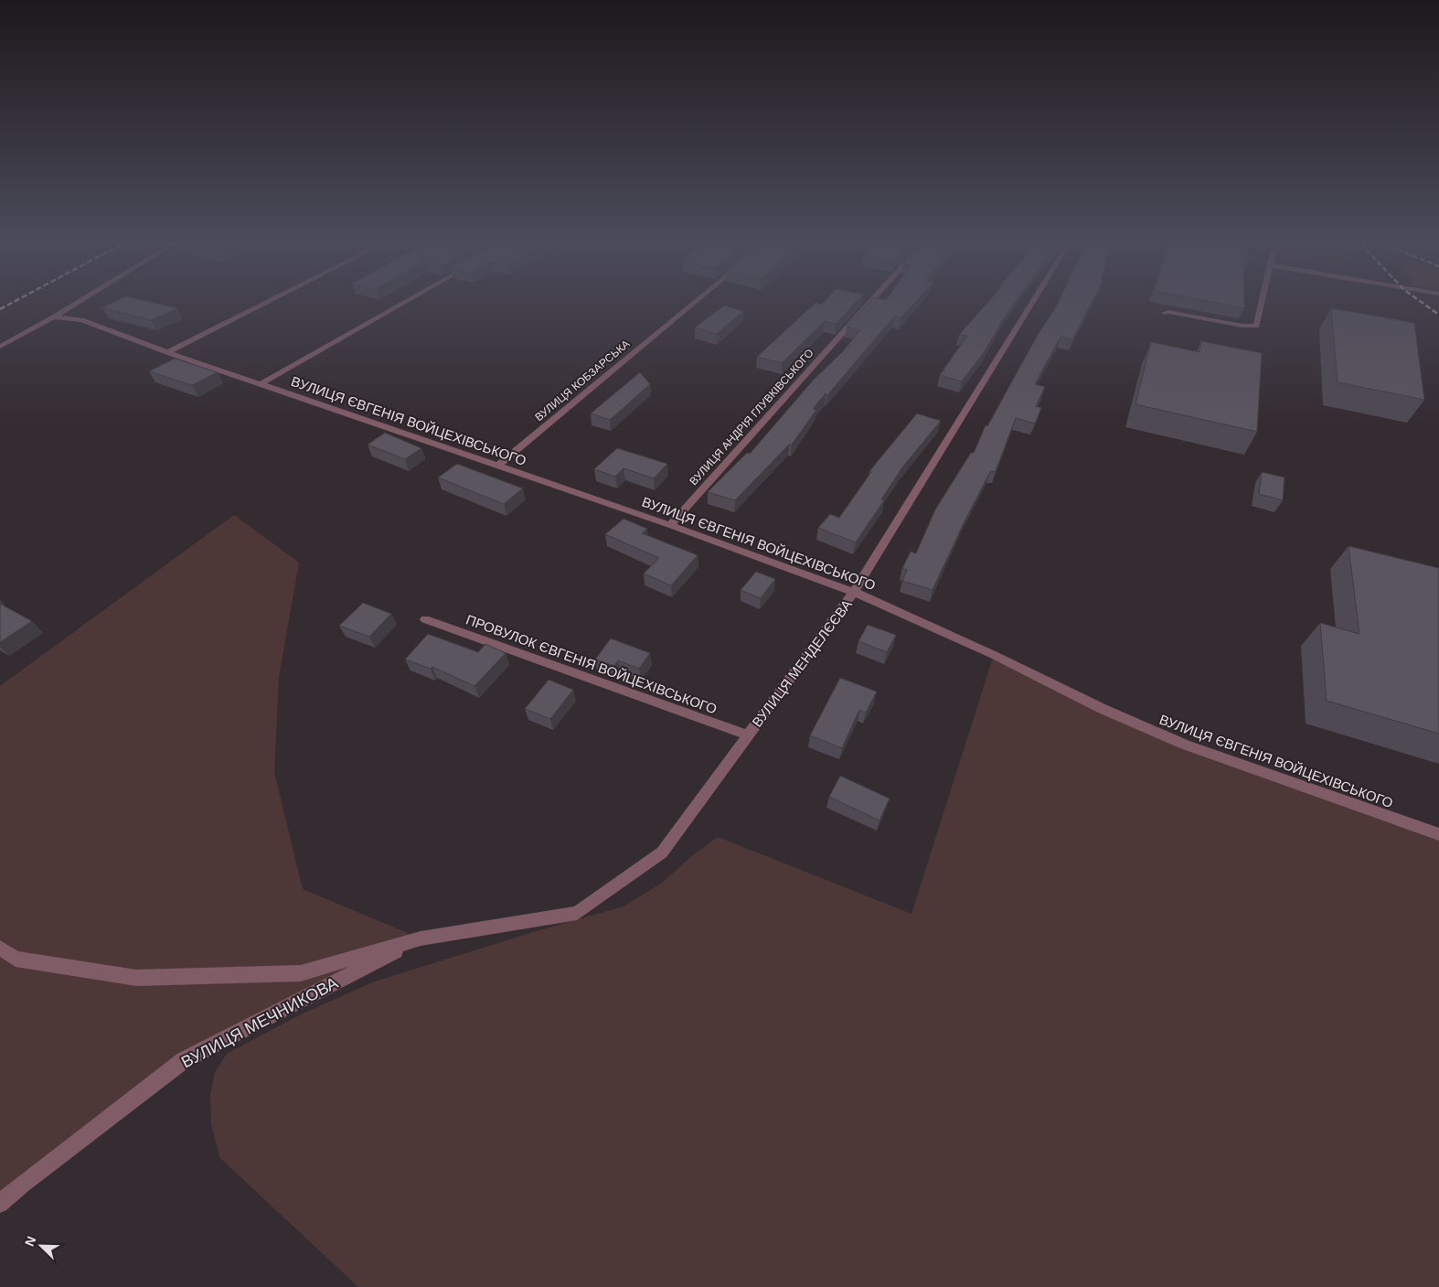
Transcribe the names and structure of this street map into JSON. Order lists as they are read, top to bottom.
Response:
{
  "streets": {
    "street": [
      "ВУЛИЦЯ КОБЗАРСЬКА",
      "ВУЛИЦЯ АНДРІЯ ГЛУВКІВСЬКОГО",
      "ВУЛИЦЯ ЄВГЕНІЯ ВОЙЦЕХІВСЬКОГО",
      "ВУЛИЦЯ МЕНДЕЛЄЄВА",
      "ПРОВУЛОК ЄВГЕНІЯ ВОЙЦЕХІВСЬКОГО",
      "ВУЛИЦЯ МЕЧНИКОВА"
    ]
  },
  "crossings": [
    ["ВУЛИЦЯ КОБЗАРСЬКА", "ВУЛИЦЯ ЄВГЕНІЯ ВОЙЦЕХІВСЬКОГО"],
    ["ВУЛИЦЯ АНДРІЯ ГЛУВКІВСЬКОГО", "ВУЛИЦЯ ЄВГЕНІЯ ВОЙЦЕХІВСЬКОГО"],
    ["ВУЛИЦЯ ЄВГЕНІЯ ВОЙЦЕХІВСЬКОГО", "ВУЛИЦЯ МЕНДЕЛЄЄВА"],
    ["ВУЛИЦЯ МЕНДЕЛЄЄВА", "ПРОВУЛОК ЄВГЕНІЯ ВОЙЦЕХІВСЬКОГО"],
    ["ВУЛИЦЯ МЕНДЕЛЄЄВА", "ВУЛИЦЯ МЕЧНИКОВА"]
  ],
  "north": "top left"
}
